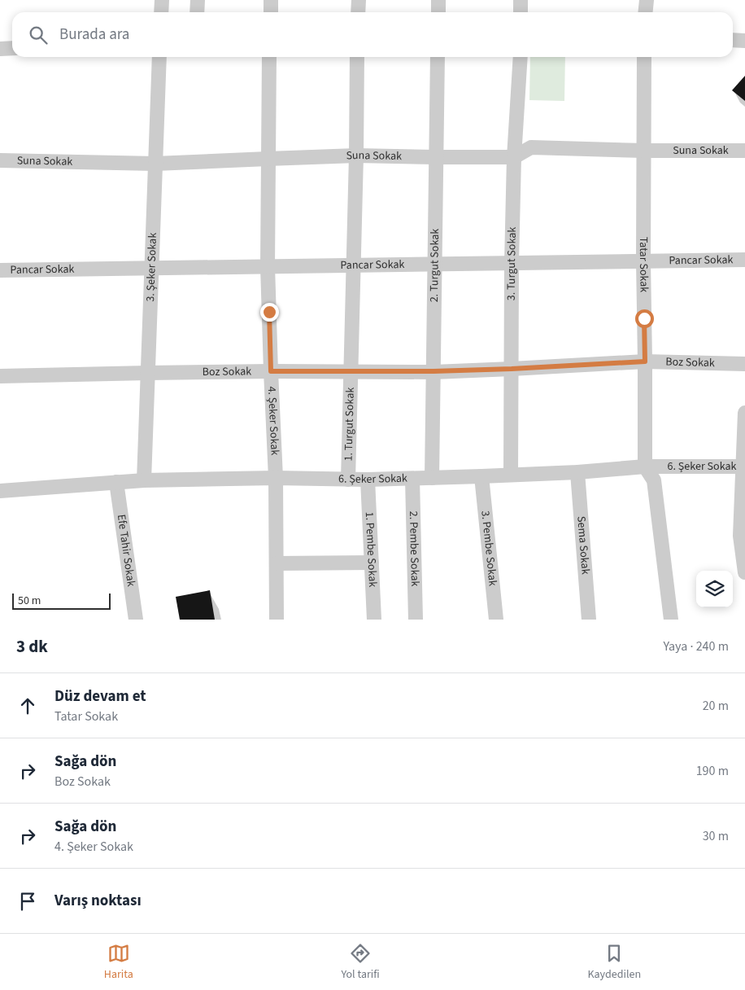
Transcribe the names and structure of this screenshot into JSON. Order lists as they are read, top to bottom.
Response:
{
  "streets": {
    "street": [
      "Suna Sokak",
      "Pancar Sokak",
      "3. Turgut Sokak",
      "Tatar Sokak",
      "2. Turgut Sokak",
      "3. Şeker Sokak",
      "Boz Sokak",
      "4. Şeker Sokak",
      "1. Turgut Sokak",
      "6. Şeker Sokak",
      "Sema Sokak",
      "3. Pembe Sokak",
      "2. Pembe Sokak",
      "1. Pembe Sokak",
      "Efe Tahir Sokak"
    ]
  },
  "crossings": [
    ["Suna Sokak", "3. Turgut Sokak"],
    ["Suna Sokak", "Tatar Sokak"],
    ["Suna Sokak", "2. Turgut Sokak"],
    ["Suna Sokak", "3. Şeker Sokak"],
    ["Suna Sokak", "4. Şeker Sokak"],
    ["Suna Sokak", "1. Turgut Sokak"],
    ["Pancar Sokak", "3. Turgut Sokak"],
    ["Pancar Sokak", "Tatar Sokak"],
    ["Pancar Sokak", "2. Turgut Sokak"],
    ["Pancar Sokak", "3. Şeker Sokak"],
    ["Pancar Sokak", "4. Şeker Sokak"],
    ["Pancar Sokak", "1. Turgut Sokak"],
    ["3. Turgut Sokak", "Boz Sokak"],
    ["3. Turgut Sokak", "6. Şeker Sokak"],
    ["Tatar Sokak", "Boz Sokak"],
    ["Tatar Sokak", "6. Şeker Sokak"],
    ["2. Turgut Sokak", "Boz Sokak"],
    ["2. Turgut Sokak", "6. Şeker Sokak"],
    ["3. Şeker Sokak", "Boz Sokak"],
    ["3. Şeker Sokak", "6. Şeker Sokak"],
    ["Boz Sokak", "4. Şeker Sokak"],
    ["Boz Sokak", "1. Turgut Sokak"],
    ["4. Şeker Sokak", "6. Şeker Sokak"],
    ["1. Turgut Sokak", "6. Şeker Sokak"],
    ["6. Şeker Sokak", "Sema Sokak"],
    ["6. Şeker Sokak", "3. Pembe Sokak"],
    ["6. Şeker Sokak", "2. Pembe Sokak"],
    ["6. Şeker Sokak", "1. Pembe Sokak"],
    ["6. Şeker Sokak", "Efe Tahir Sokak"]
  ],
  "scale_bar": "50 m",
  "page": {
    "search": "Burada ara",
    "scale": "50 m",
    "heading": ["3 dk", "Yaya · 240 m"],
    "list": [
      ["Düz devam et", "Tatar Sokak", "20 m"],
      ["Sağa dön", "Boz Sokak", "190 m"],
      ["Sağa dön", "4. Şeker Sokak", "30 m"],
      "Varış noktası"
    ],
    "nav": ["Harita", "Yol tarifi", "Kaydedilen"]
  }
}
